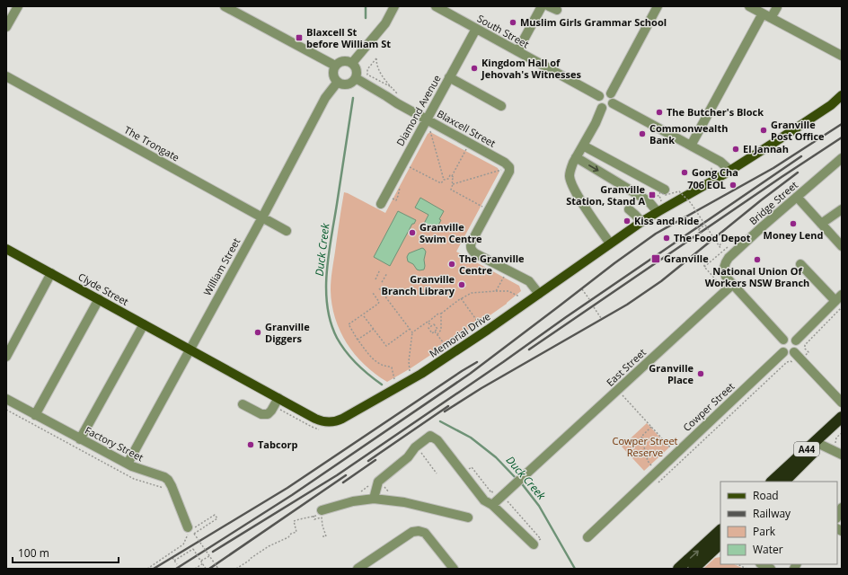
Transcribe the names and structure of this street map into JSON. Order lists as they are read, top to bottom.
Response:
{
  "streets": {
    "highway": ["A44"],
    "main road": ["Clyde Street", "Memorial Drive"],
    "street": [
      "South Street",
      "Diamond Avenue",
      "Blaxcell Street",
      "The Trongate",
      "Bridge Street",
      "William Street",
      "East Street",
      "Cowper Street",
      "Factory Street"
    ]
  },
  "crossings": [
    ["South Street", "Diamond Avenue"],
    ["Diamond Avenue", "Blaxcell Street"],
    ["Blaxcell Street", "William Street"],
    ["The Trongate", "William Street"],
    ["Bridge Street", "East Street"],
    ["William Street", "Clyde Street"],
    ["William Street", "Memorial Drive"],
    ["William Street", "Factory Street"],
    ["Clyde Street", "Memorial Drive"]
  ],
  "water": ["Duck Creek"],
  "parks": ["Cowper Street Reserve"],
  "places": {
    "other": [
      "Muslim Girls Grammar School",
      "Kingdom Hall of Jehovah's Witnesses",
      "The Butcher's Block",
      "Granville Post Office",
      "Commonwealth Bank",
      "El Jannah",
      "Gong Cha",
      "706 EOL",
      "Kiss and Ride",
      "Money Lend",
      "Granville Swim Centre",
      "The Food Depot",
      "National Union Of Workers NSW Branch",
      "The Granville Centre",
      "Granville Branch Library",
      "Granville Diggers",
      "Granville Place",
      "Tabcorp"
    ],
    "transit": ["Blaxcell St before William St", "Granville Station, Stand A", "Granville"]
  },
  "legend": [
    "Road",
    "Railway",
    "Park",
    "Water"
  ],
  "scale_bar": "100 m"
}
